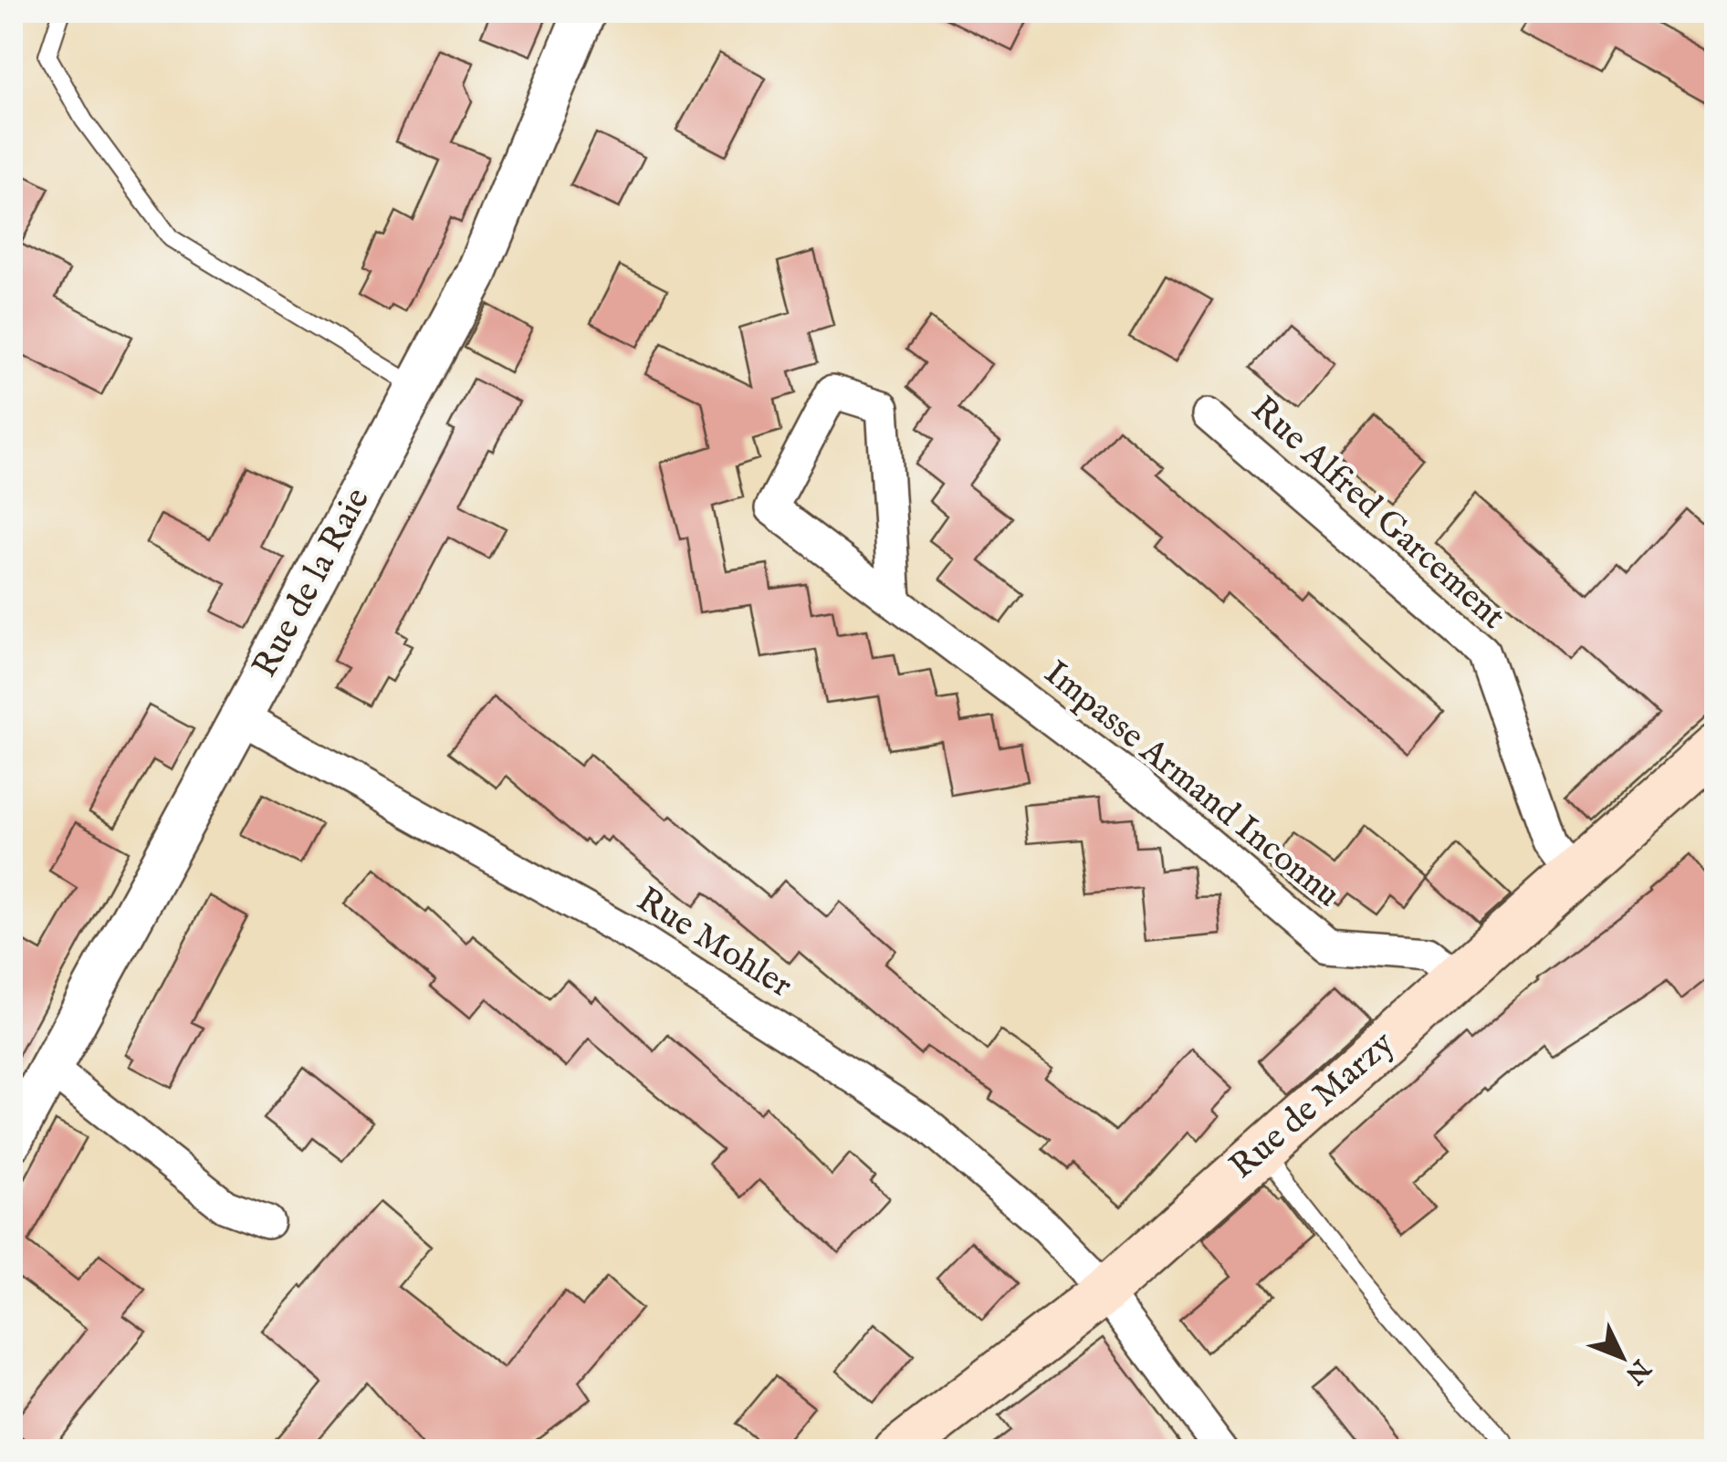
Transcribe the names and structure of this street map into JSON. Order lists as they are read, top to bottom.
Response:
{
  "streets": {
    "main road": ["Rue de Marzy"],
    "street": [
      "Rue Alfred Garcement",
      "Rue de la Raie",
      "Impasse Armand Inconnu",
      "Rue Mohler"
    ]
  },
  "crossings": [
    ["Rue Alfred Garcement", "Rue de Marzy"],
    ["Rue de la Raie", "Rue Mohler"],
    ["Impasse Armand Inconnu", "Rue de Marzy"],
    ["Rue Mohler", "Rue de Marzy"]
  ],
  "north": "bottom right"
}
